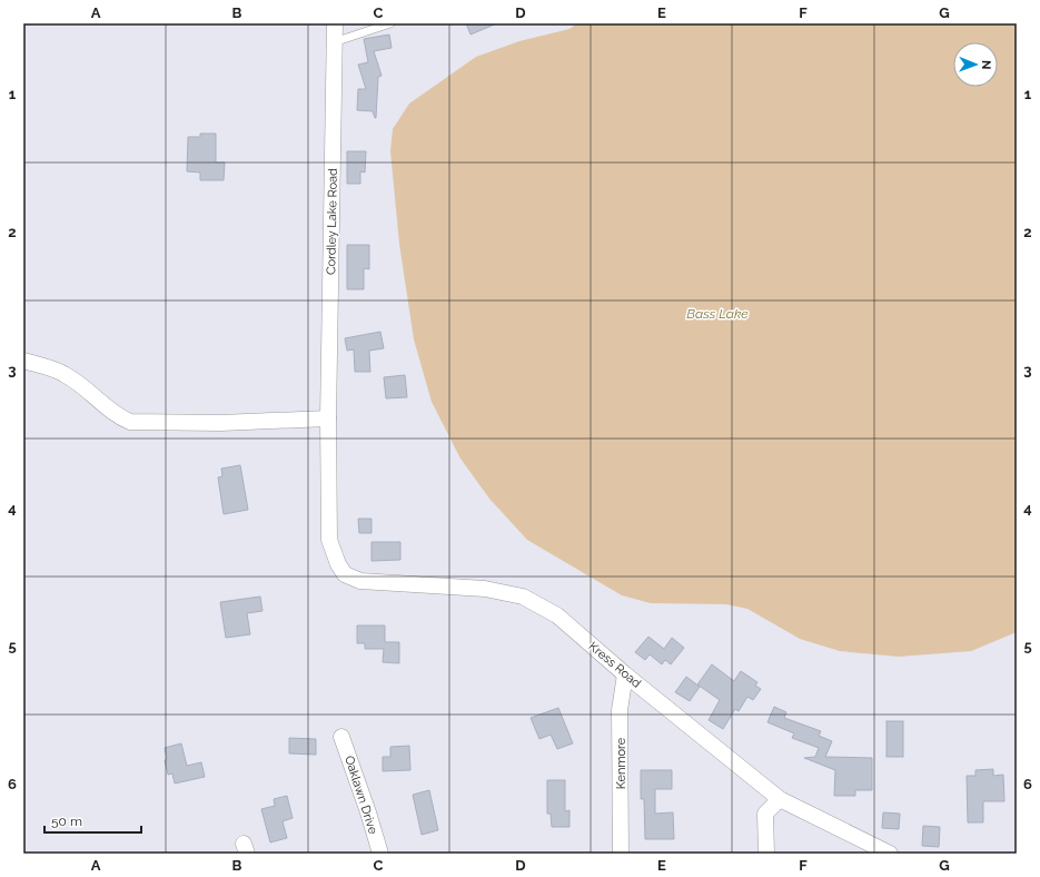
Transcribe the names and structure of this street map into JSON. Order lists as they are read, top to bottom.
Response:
{
  "streets": {
    "street": [
      "Cordley Lake Road",
      "Kress Road",
      "Kenmore",
      "Oaklawn Drive"
    ]
  },
  "crossings": [
    ["Cordley Lake Road", "Kress Road"],
    ["Kress Road", "Kenmore"]
  ],
  "water": ["Bass Lake"],
  "scale_bar": "50 m",
  "north": "right",
  "grid": {
    "columns": [
      "A",
      "B",
      "C",
      "D",
      "E",
      "F",
      "G"
    ],
    "rows": [
      "1",
      "2",
      "3",
      "4",
      "5",
      "6"
    ]
  }
}
